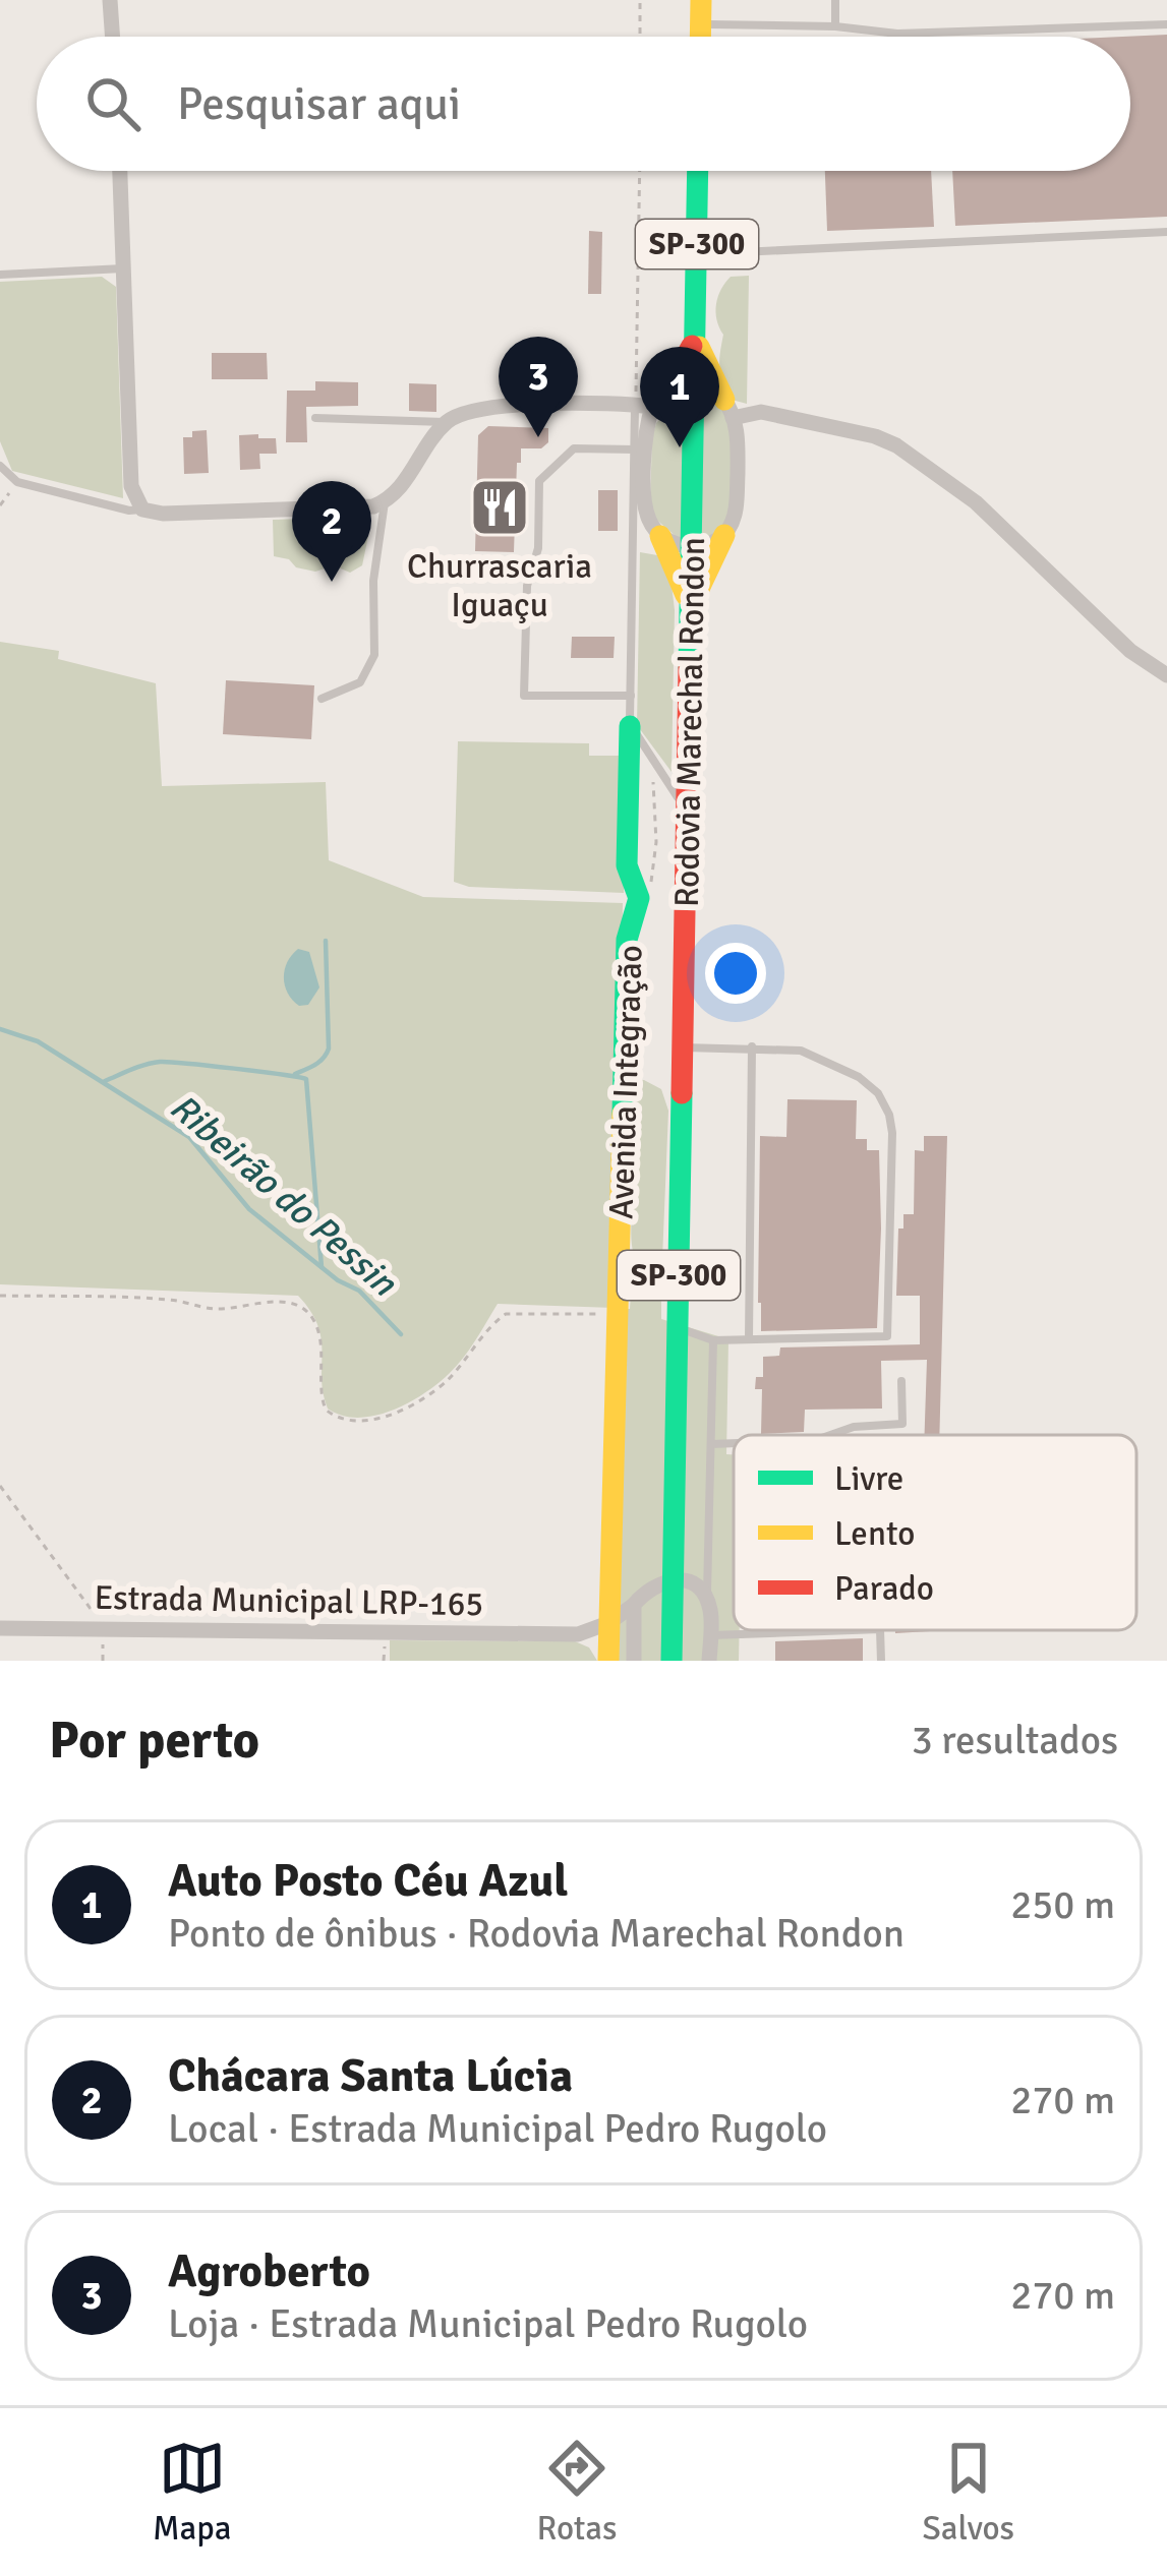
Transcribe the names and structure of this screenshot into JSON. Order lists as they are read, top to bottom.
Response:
{
  "streets": {
    "main road": ["SP-300", "Rodovia Marechal Rondon", "Avenida Integração"],
    "street": ["Estrada Municipal LRP-165"]
  },
  "crossings": [
    ["Avenida Integração", "Estrada Municipal LRP-165"]
  ],
  "water": ["Ribeirão do Pessin"],
  "places": {
    "restaurant": ["Churrascaria Iguaçu"]
  },
  "legend": ["Livre", "Lento", "Parado"],
  "page": {
    "search": "Pesquisar aqui",
    "pins": ["3", "1", "2"],
    "heading": ["Por perto", "3 resultados"],
    "list": [
      {
        "mark": "1",
        "name": "Auto Posto Céu Azul",
        "note": "Ponto de ônibus · Rodovia Marechal Rondon",
        "value": "250 m"
      },
      {
        "mark": "2",
        "name": "Chácara Santa Lúcia",
        "note": "Local · Estrada Municipal Pedro Rugolo",
        "value": "270 m"
      },
      {
        "mark": "3",
        "name": "Agroberto",
        "note": "Loja · Estrada Municipal Pedro Rugolo",
        "value": "270 m"
      }
    ],
    "nav": ["Mapa", "Rotas", "Salvos"]
  }
}
